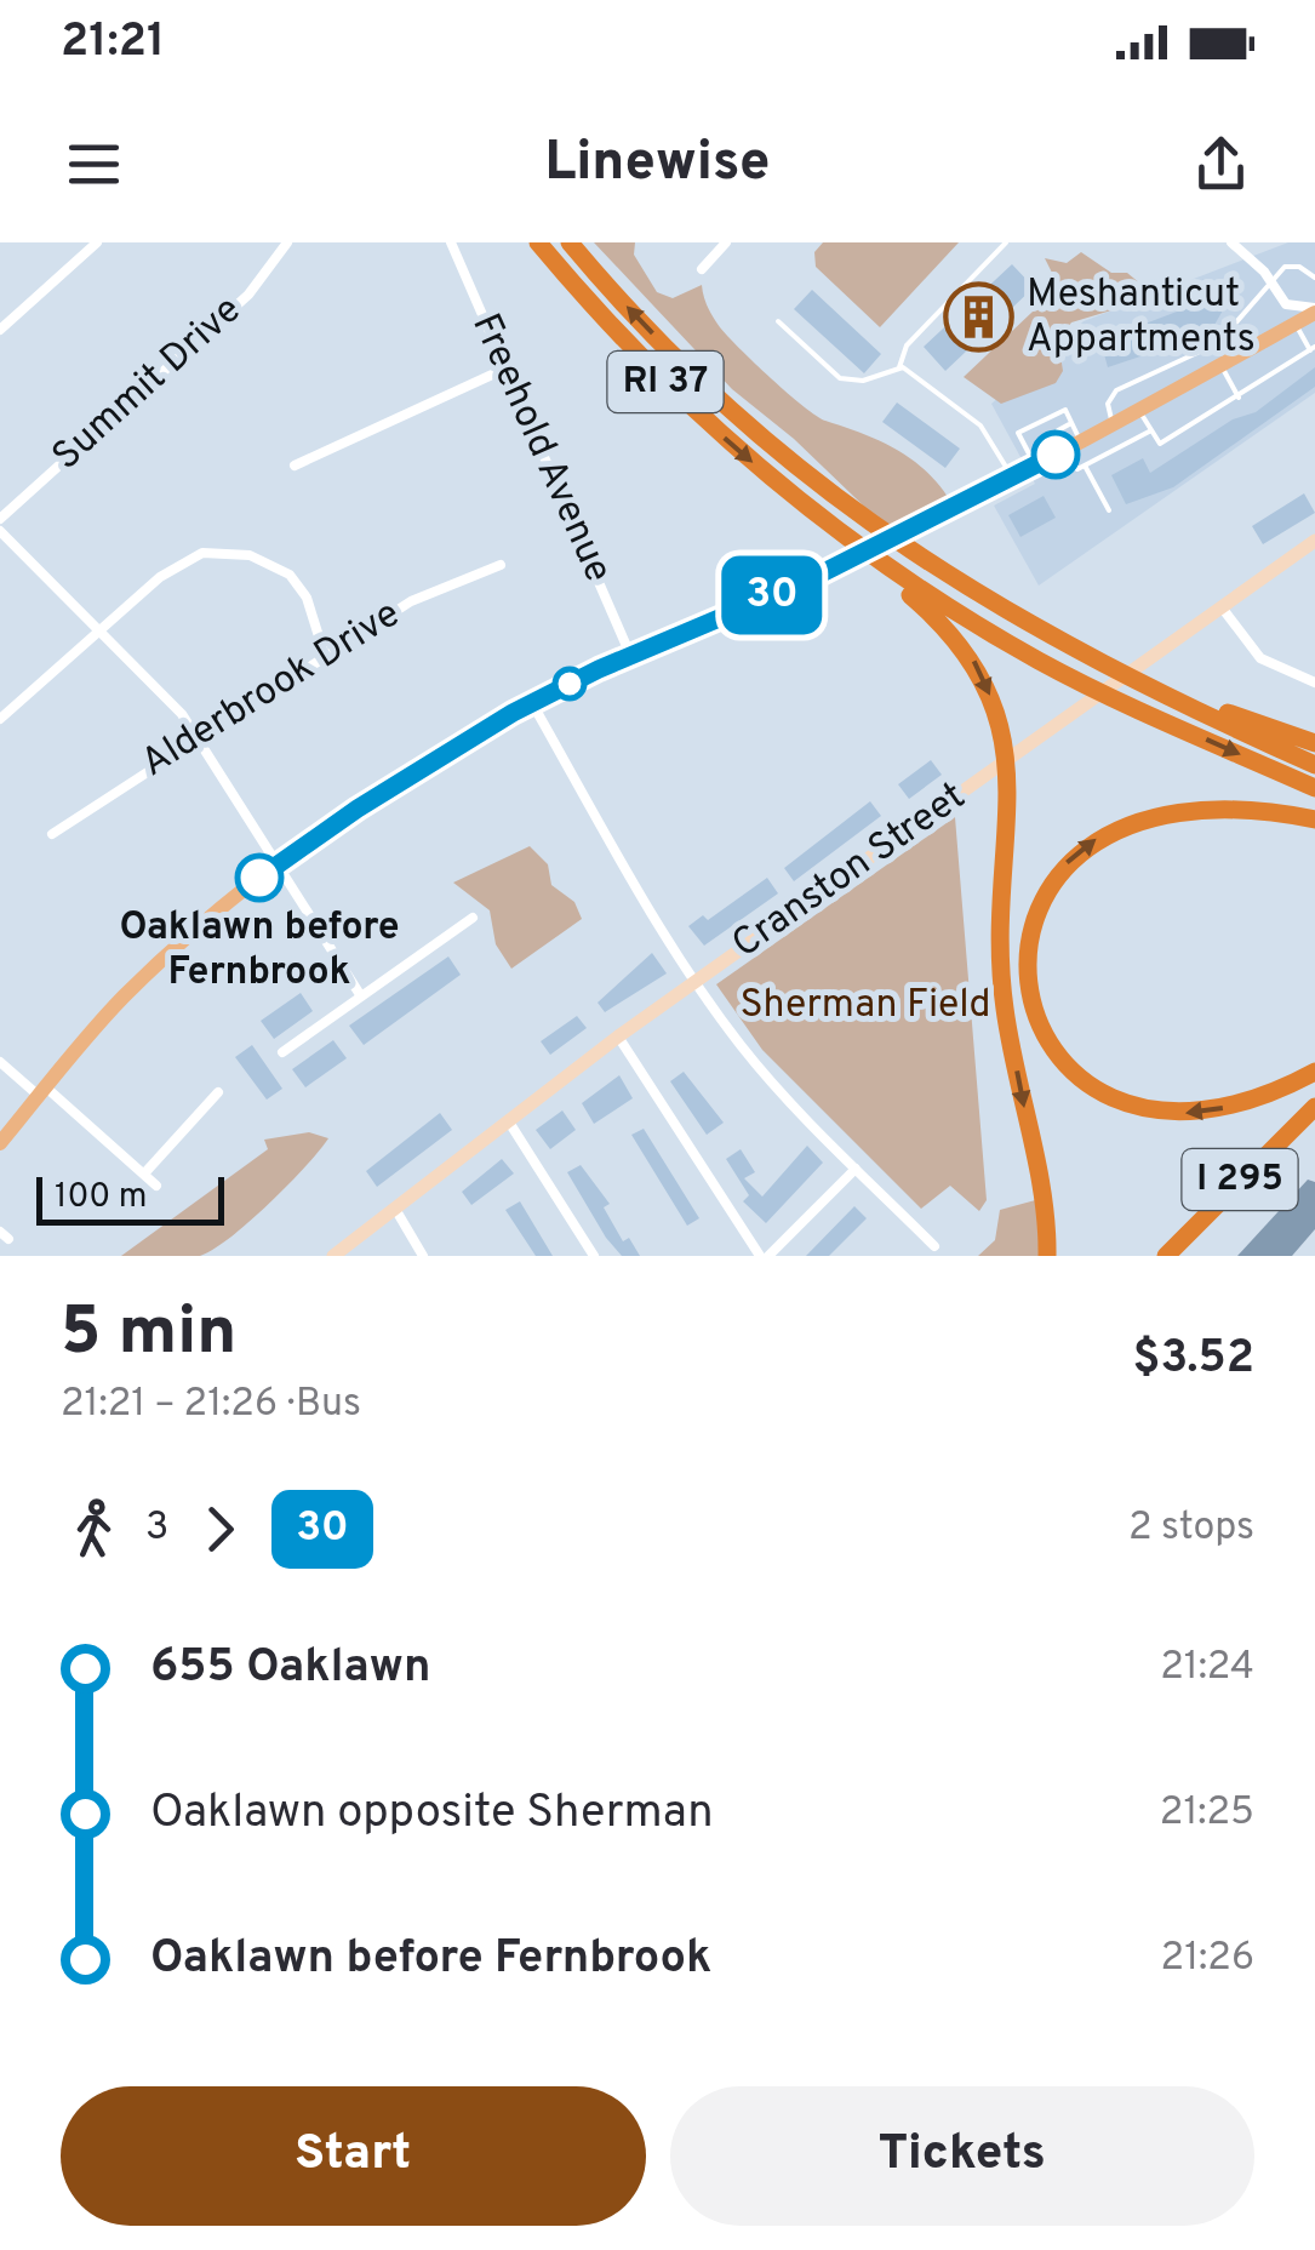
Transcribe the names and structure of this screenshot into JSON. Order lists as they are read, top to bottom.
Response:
{
  "streets": {
    "highway": ["RI 37", "I 295"],
    "street": [
      "Summit Drive",
      "Freehold Avenue",
      "Alderbrook Drive",
      "Cranston Street"
    ]
  },
  "parks": ["Sherman Field"],
  "places": {
    "building": ["Meshanticut Appartments"],
    "other": ["Oaklawn before Fernbrook"]
  },
  "lines": ["bus line 30"],
  "scale_bar": "100 m",
  "page": {
    "status": "21:21",
    "header": "Linewise",
    "on_map": "30",
    "scale": "100 m",
    "heading": ["5 min", "21:21 – 21:26 · Bus", "$3.52"],
    "legs": ["3", "30", "2 stops"],
    "list": [
      {
        "name": "655 Oaklawn",
        "value": "21:24"
      },
      {
        "name": "Oaklawn opposite Sherman",
        "value": "21:25"
      },
      {
        "name": "Oaklawn before Fernbrook",
        "value": "21:26"
      }
    ],
    "buttons": ["Start", "Tickets"]
  }
}
